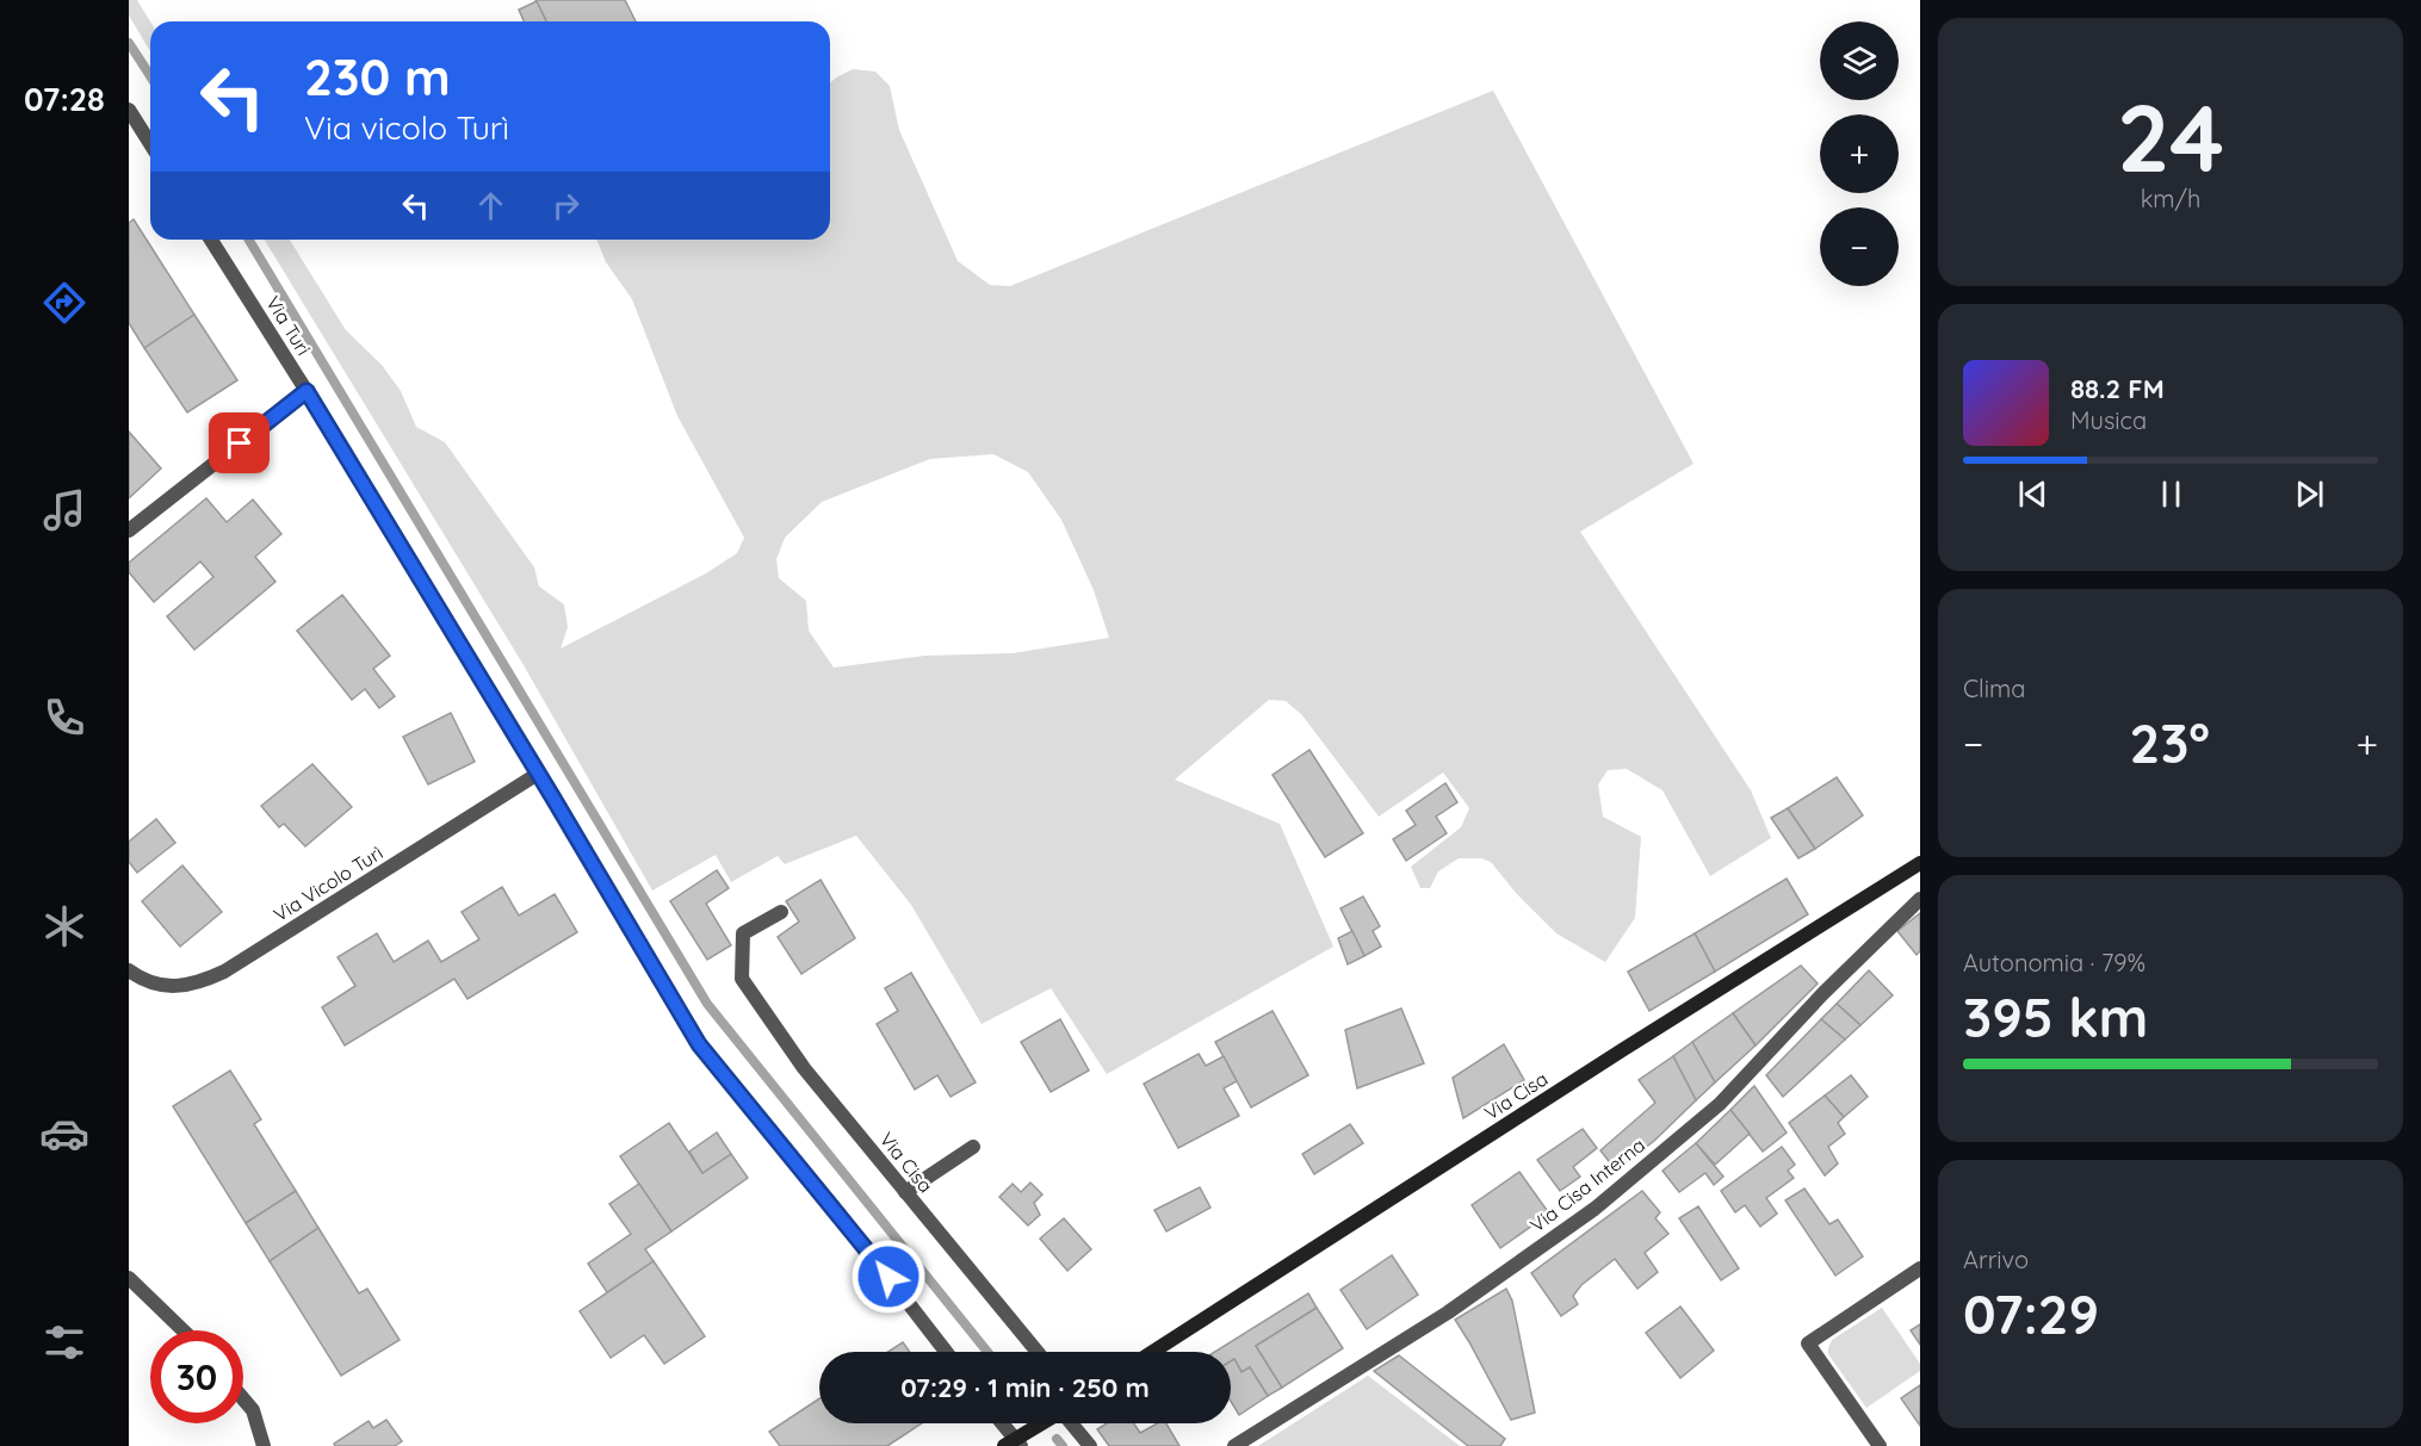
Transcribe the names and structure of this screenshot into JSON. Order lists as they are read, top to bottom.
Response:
{
  "streets": {
    "street": [
      "Via Turi",
      "Via Vicolo Turì",
      "Via Cisa",
      "Via Cisa Interna"
    ]
  },
  "crossings": [
    ["Via Turi", "Via Vicolo Turì"]
  ],
  "page": {
    "tabs": "07:28",
    "tile": [
      ["24", "km/h"],
      "Clima",
      ["Autonomia · 79%", "395 km"],
      ["Arrivo", "07:29"]
    ],
    "map_buttons": ["+", "−"],
    "turn": ["230 m", "Via vicolo Turì"],
    "song": ["88.2 FM", "Musica"],
    "heat": ["−", "23°", "+"],
    "limit": "30",
    "trip": "07:29 · 1 min · 250 m"
  }
}
